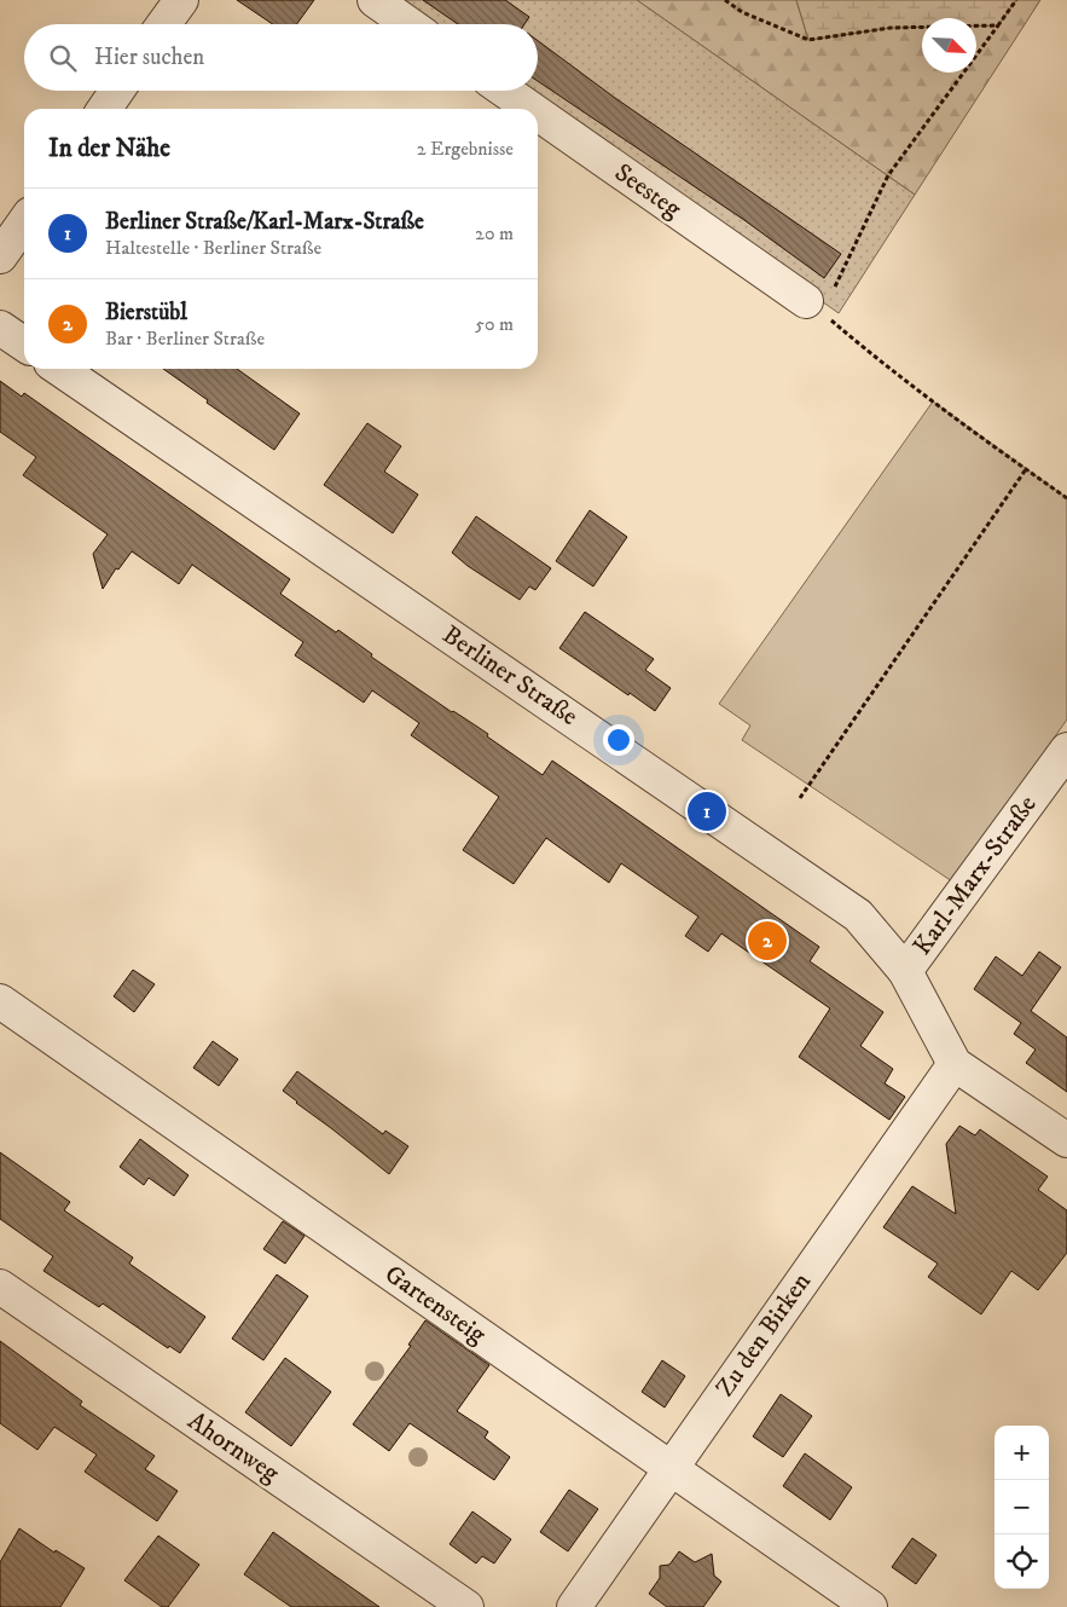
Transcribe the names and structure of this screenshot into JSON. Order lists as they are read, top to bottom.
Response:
{
  "streets": {
    "street": [
      "Seesteg",
      "Berliner Straße",
      "Karl-Marx-Straße",
      "Gartensteig",
      "Zu den Birken",
      "Ahornweg"
    ]
  },
  "crossings": [
    ["Berliner Straße", "Karl-Marx-Straße"],
    ["Berliner Straße", "Zu den Birken"],
    ["Gartensteig", "Zu den Birken"]
  ],
  "north": "bottom right",
  "page": {
    "search": "Hier suchen",
    "heading": ["In der Nähe", "2 Ergebnisse"],
    "list": [
      {
        "mark": "1",
        "name": "Berliner Straße/Karl-Marx-Straße",
        "note": "Haltestelle · Berliner Straße",
        "value": "20 m"
      },
      {
        "mark": "2",
        "name": "Bierstübl",
        "note": "Bar · Berliner Straße",
        "value": "50 m"
      }
    ],
    "pins": ["1", "2"],
    "map_buttons": ["+", "−"]
  }
}
